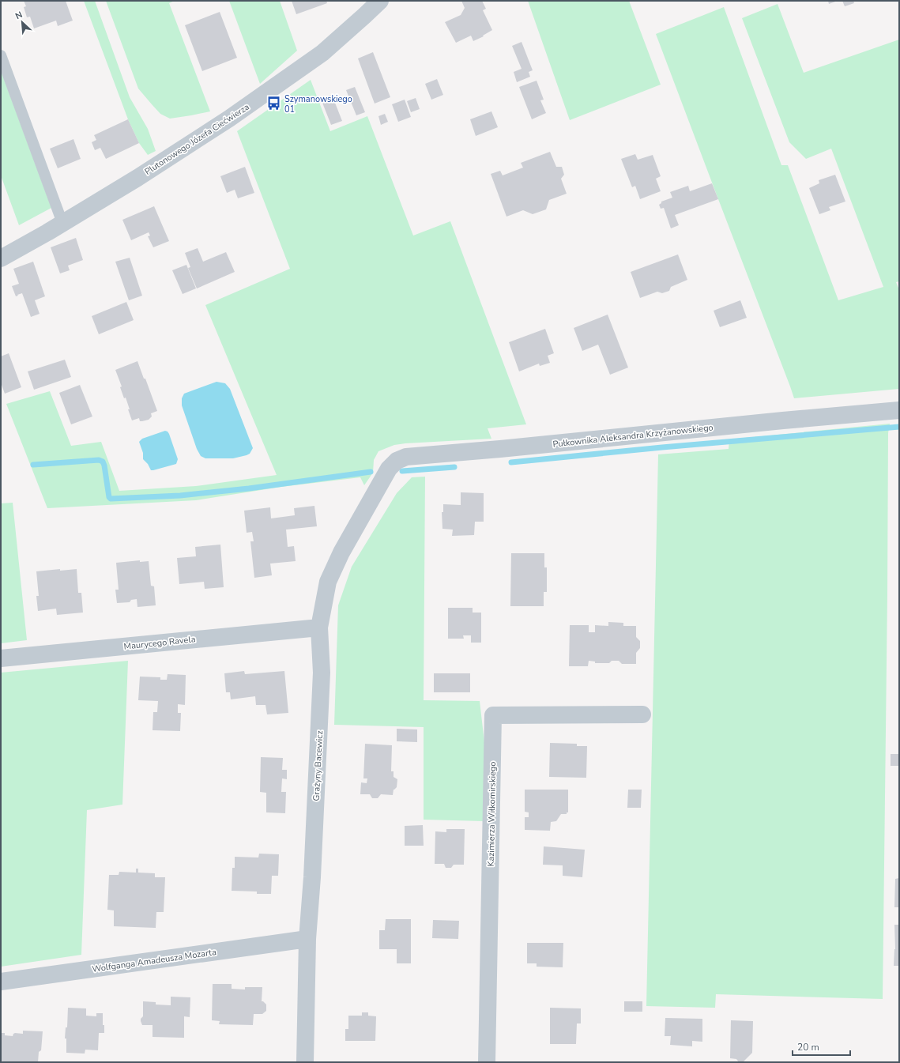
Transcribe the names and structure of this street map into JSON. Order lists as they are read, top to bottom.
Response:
{
  "streets": {
    "street": [
      "Plutonowego Józefa Ciećwierza",
      "Pułkownika Aleksandra Krzyżanowskiego",
      "Maurycego Ravela",
      "Grażyny Bacewicz",
      "Kazimierza Wiłkomirskiego",
      "Wolfganga Amadeusza Mozarta"
    ]
  },
  "crossings": [
    ["Pułkownika Aleksandra Krzyżanowskiego", "Grażyny Bacewicz"],
    ["Maurycego Ravela", "Grażyny Bacewicz"],
    ["Grażyny Bacewicz", "Wolfganga Amadeusza Mozarta"]
  ],
  "places": {
    "bus stop": ["Szymanowskiego 01"]
  },
  "scale_bar": "20 m",
  "north": "top left"
}
